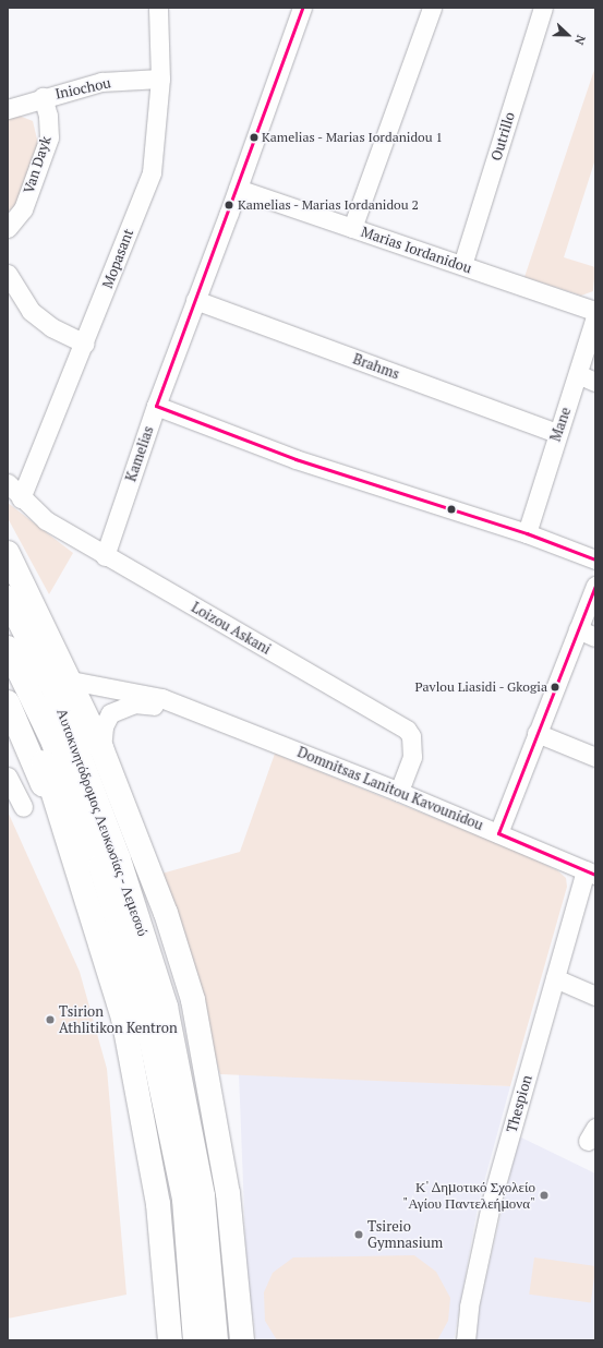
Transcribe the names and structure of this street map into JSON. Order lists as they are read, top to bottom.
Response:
{
  "streets": {
    "highway": ["Αυτοκινητόδρομος Λευκωσίας - Λεμεσού"],
    "street": [
      "Iniochou",
      "Outrillo",
      "Van Dayk",
      "Marias Iordanidou",
      "Mopasant",
      "Brahms",
      "Mane",
      "Kamelias",
      "Loizou Askani",
      "Domnitsas Lanitou Kavounidou",
      "Thespion"
    ]
  },
  "crossings": [
    ["Iniochou", "Van Dayk"],
    ["Iniochou", "Mopasant"],
    ["Outrillo", "Marias Iordanidou"],
    ["Marias Iordanidou", "Kamelias"],
    ["Mopasant", "Loizou Askani"],
    ["Brahms", "Mane"],
    ["Brahms", "Kamelias"],
    ["Kamelias", "Loizou Askani"],
    ["Loizou Askani", "Domnitsas Lanitou Kavounidou"],
    ["Domnitsas Lanitou Kavounidou", "Αυτοκινητόδρομος Λευκωσίας - Λεμεσού"],
    ["Domnitsas Lanitou Kavounidou", "Thespion"]
  ],
  "places": [
    "Kamelias - Marias Iordanidou 1",
    "Kamelias - Marias Iordanidou 2",
    "Pavlou Liasidi - Gkogia",
    "Tsirion Athlitikon Kentron",
    "Κ' Δημοτικό Σχολείο \"Αγίου Παντελεήμονα\"",
    "Tsireio Gymnasium"
  ],
  "north": "right"
}
